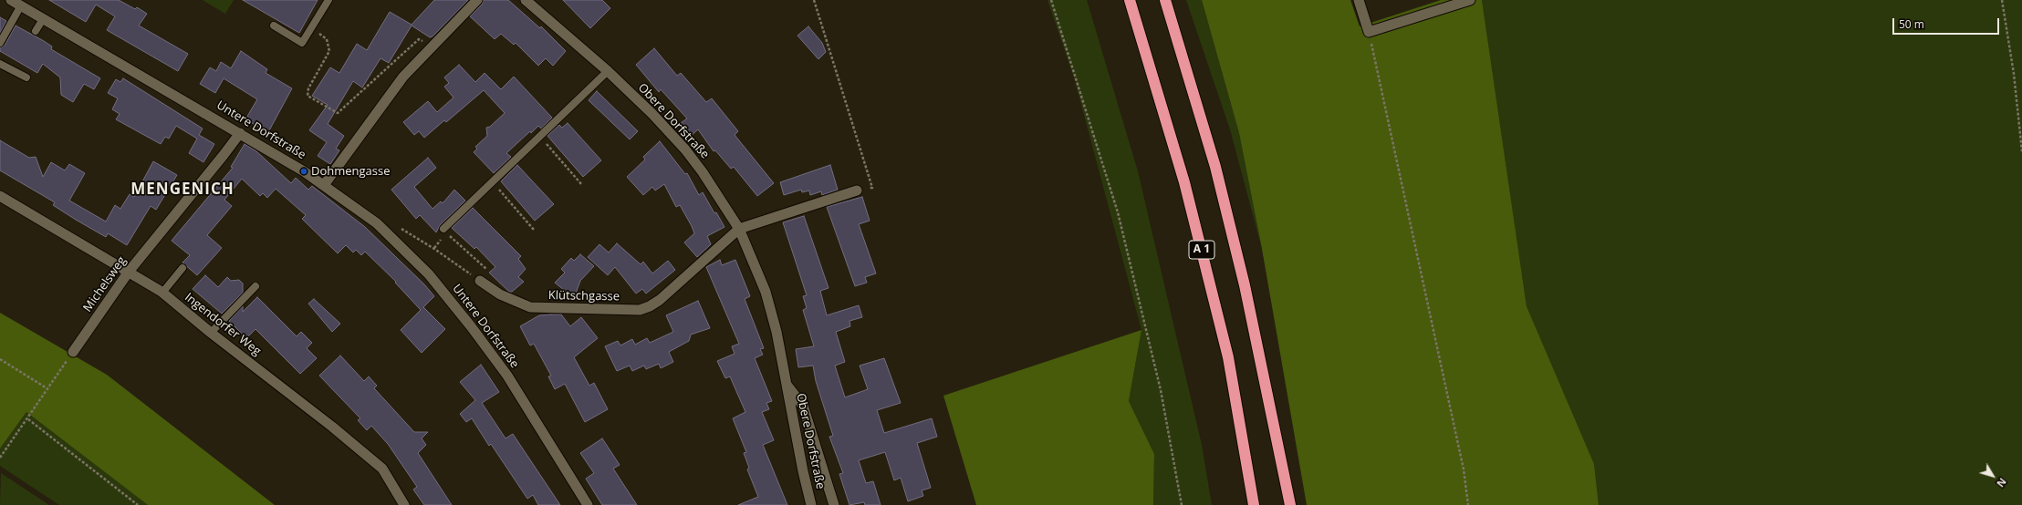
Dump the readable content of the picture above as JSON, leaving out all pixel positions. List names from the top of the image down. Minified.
{"streets":{"highway":["A 1"],"street":["Obere Dorfstraße","Untere Dorfstraße","Michelsweg","Klütschgasse","Ingendorfer Weg"]},"crossings":[["Obere Dorfstraße","Klütschgasse"],["Untere Dorfstraße","Michelsweg"],["Michelsweg","Ingendorfer Weg"]],"districts":["MENGENICH"],"places":["Dohmengasse"],"scale_bar":"50 m","north":"bottom right"}
